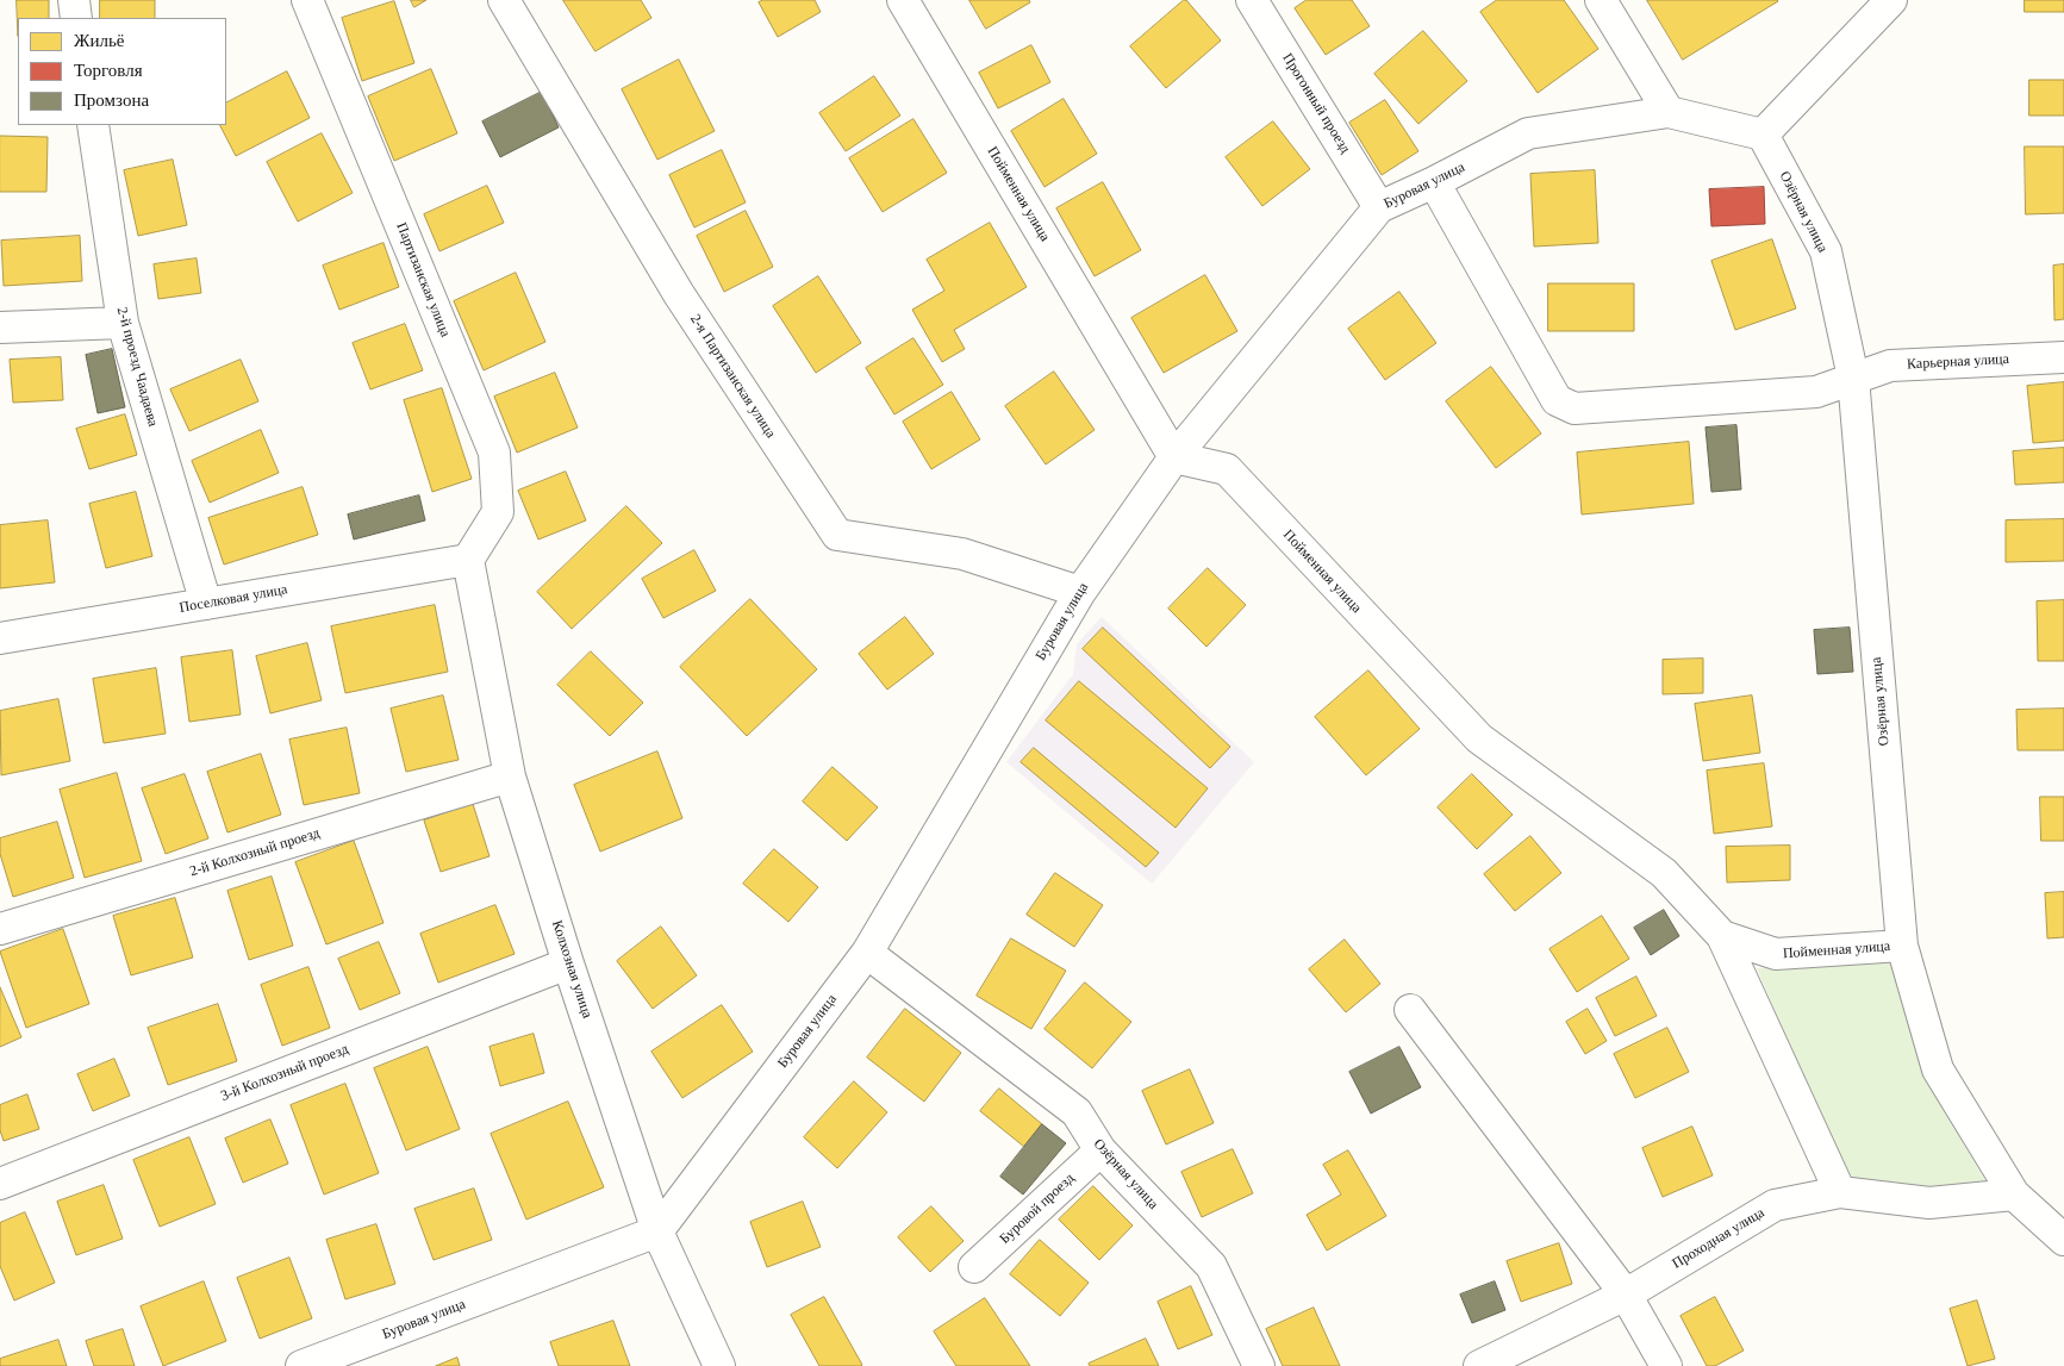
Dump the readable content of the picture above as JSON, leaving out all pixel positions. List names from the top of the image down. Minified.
{"streets":{"street":["Прогонный проезд","Буровая улица","Пойменная улица","Озёрная улица","Партизанская улица","Карьерная улица","2-й проезд Чаадаева","2-я Партизанская улица","Поселковая улица","2-й Колхозный проезд","Колхозная улица","3-й Колхозный проезд","Буровой проезд","Проходная улица"]},"crossings":[["Прогонный проезд","Буровая улица"],["Буровая улица","Пойменная улица"],["Буровая улица","Озёрная улица"],["Буровая улица","Карьерная улица"],["Буровая улица","2-я Партизанская улица"],["Буровая улица","Колхозная улица"],["Пойменная улица","Озёрная улица"],["Озёрная улица","Карьерная улица"],["Озёрная улица","Буровой проезд"],["Озёрная улица","Проходная улица"],["Партизанская улица","Поселковая улица"],["Партизанская улица","Колхозная улица"],["2-й проезд Чаадаева","Поселковая улица"],["Поселковая улица","Колхозная улица"],["2-й Колхозный проезд","Колхозная улица"],["Колхозная улица","3-й Колхозный проезд"]],"legend":["Жильё","Торговля","Промзона"]}
